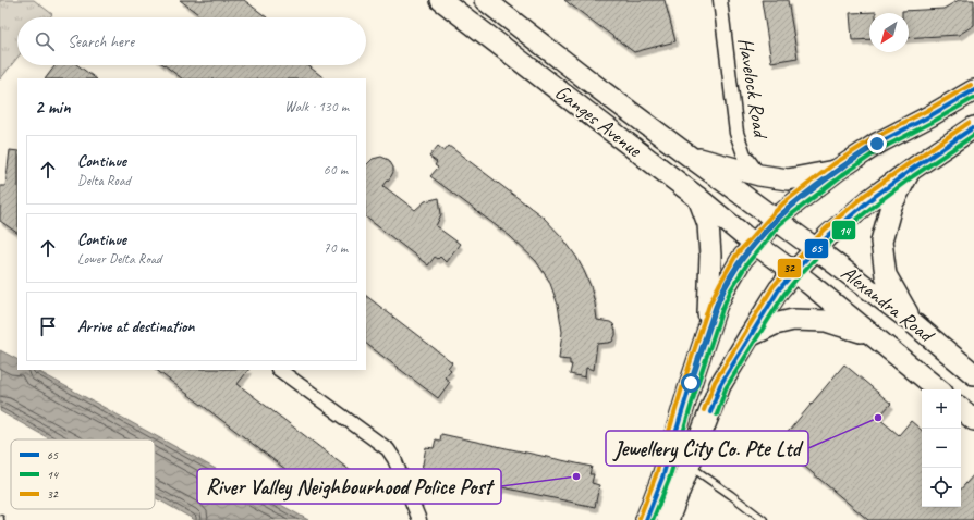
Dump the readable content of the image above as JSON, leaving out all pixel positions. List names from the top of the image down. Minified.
{"streets":{"main road":["Ganges Avenue","Alexandra Road"],"street":["Havelock Road"]},"crossings":[["Ganges Avenue","Alexandra Road"]],"places":["Jewellery City Co. Pte Ltd","River Valley Neighbourhood Police Post"],"lines":["transit line 32","transit line 65","transit line 14"],"legend":["65","14","32"],"north":"bottom left","page":{"search":"Search here","heading":["2 min","Walk · 130 m"],"list":[["Continue","Delta Road","60 m"],["Continue","Lower Delta Road","70 m"],"Arrive at destination"],"map_buttons":["+","−"]}}
